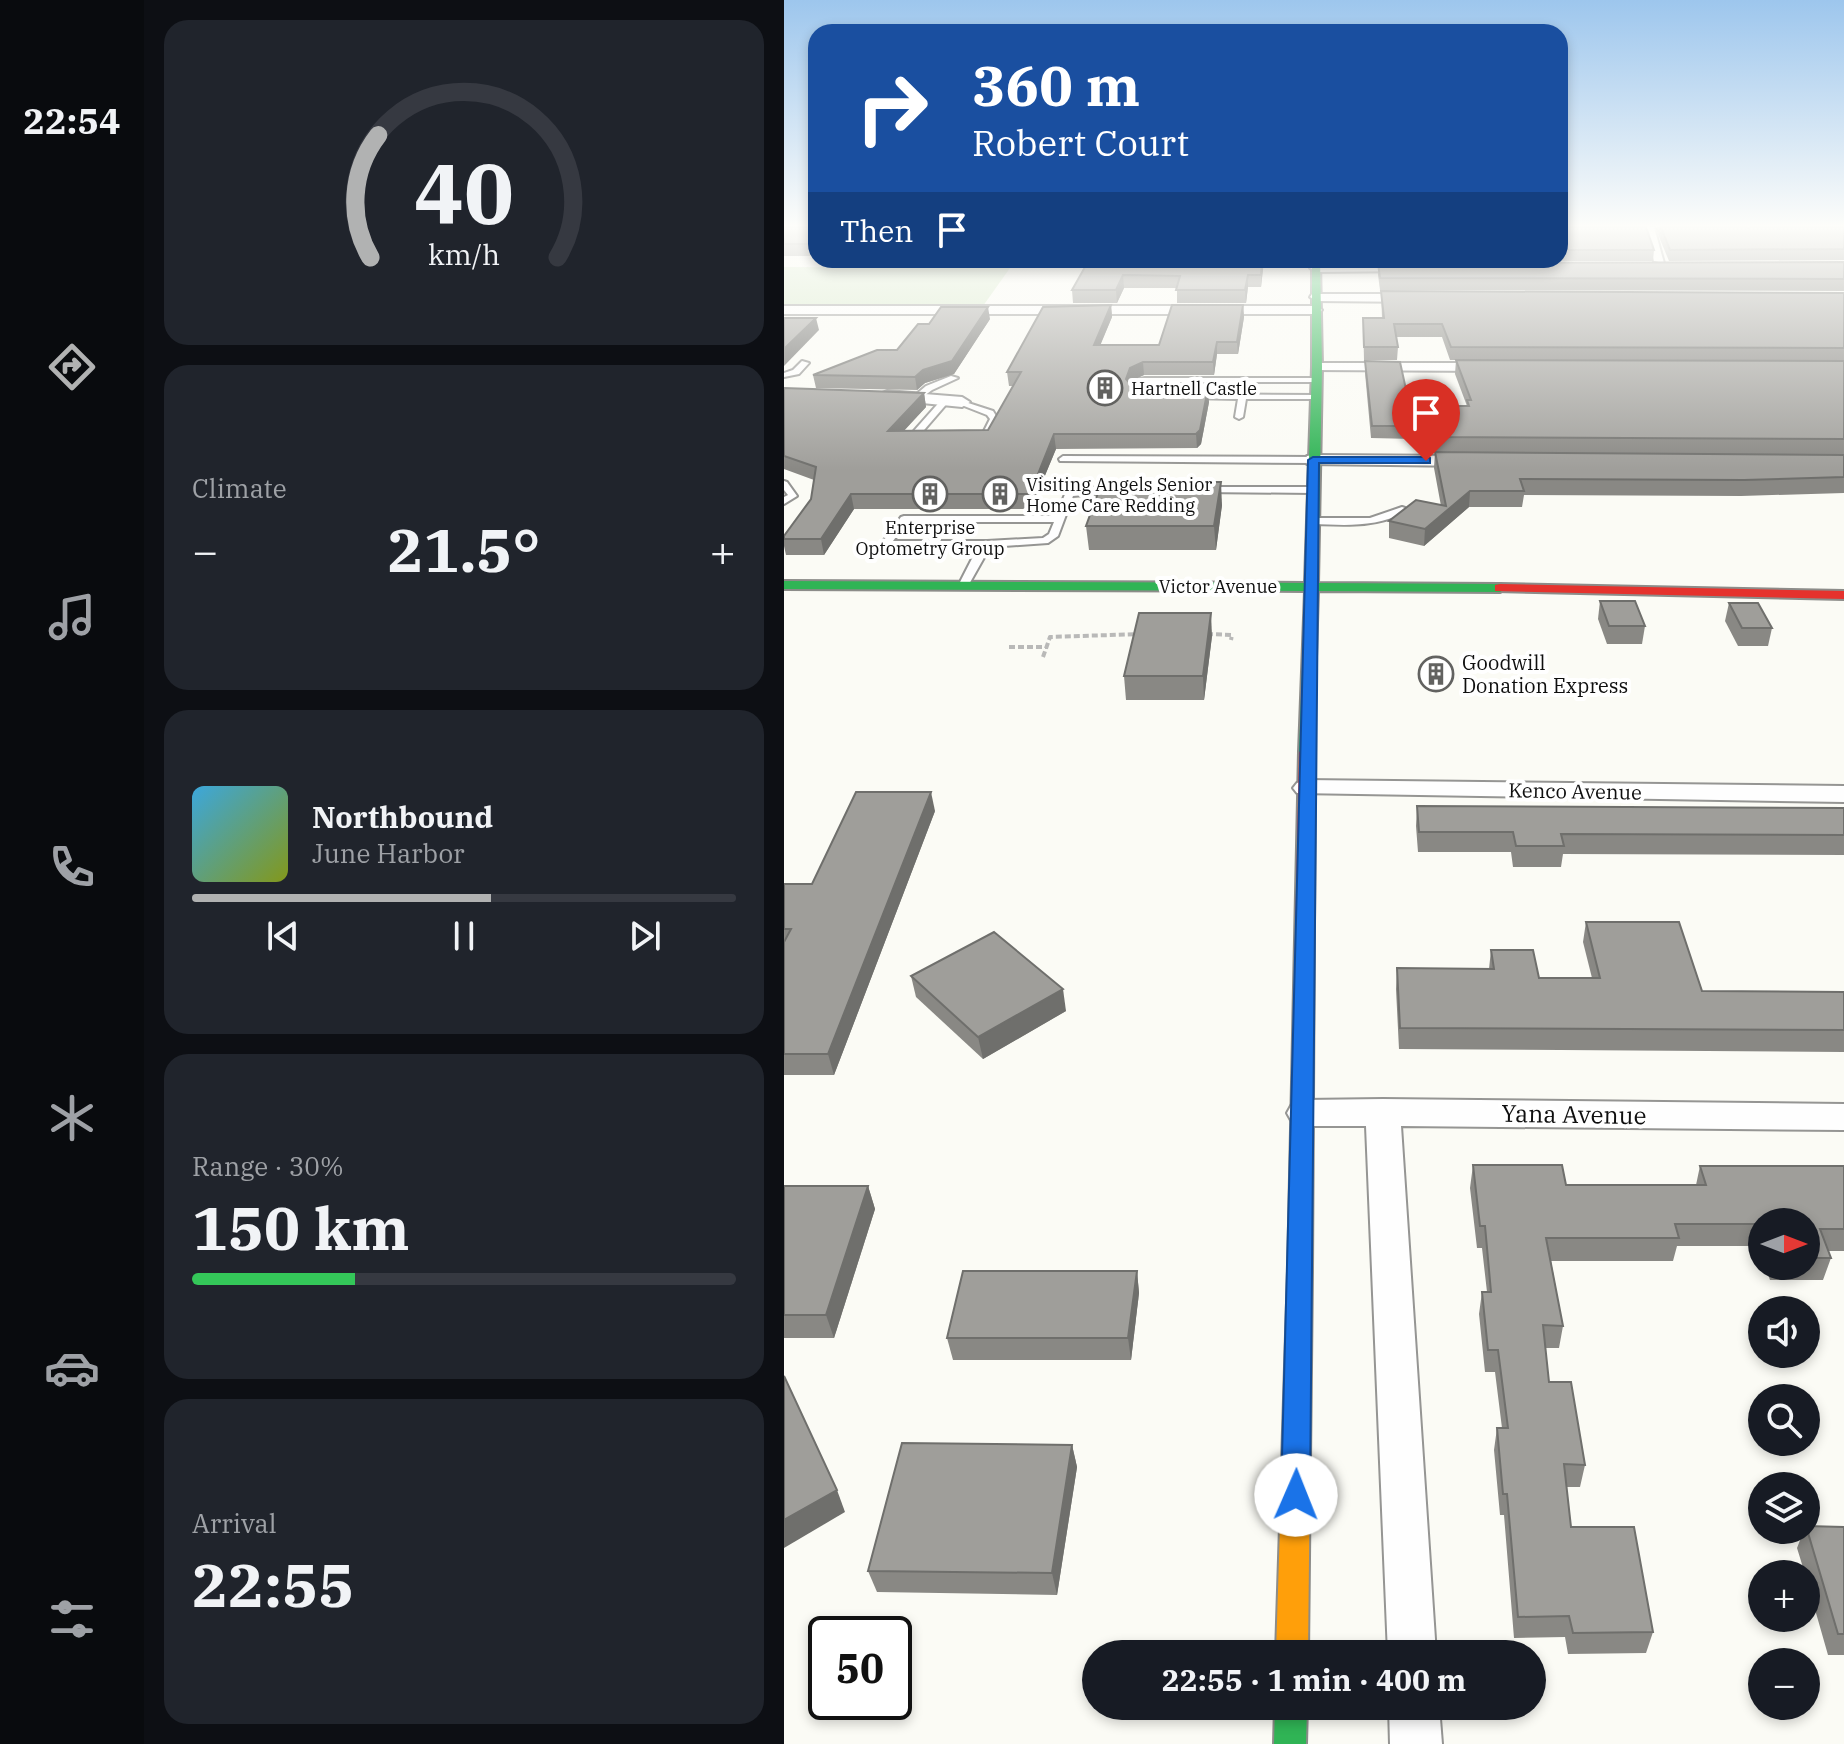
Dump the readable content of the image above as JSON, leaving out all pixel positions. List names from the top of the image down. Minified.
{"streets":{"main road":["Victor Avenue"],"street":["Kenco Avenue","Yana Avenue"]},"places":{"building":["Hartnell Castle","Enterprise Optometry Group","Visiting Angels Senior Home Care Redding","Goodwill Donation Express"]},"north":"right","page":{"tabs":"22:54","turn":["360 m","Robert Court"],"then":"Then","tile":["Climate",["Range · 30%","150 km"],["Arrival","22:55"]],"heat":["−","21.5°","+"],"song":["Northbound","June Harbor"],"map_buttons":["+","−"],"limit":"50","trip":"22:55 · 1 min · 400 m","gauge":["40","km/h"]}}
